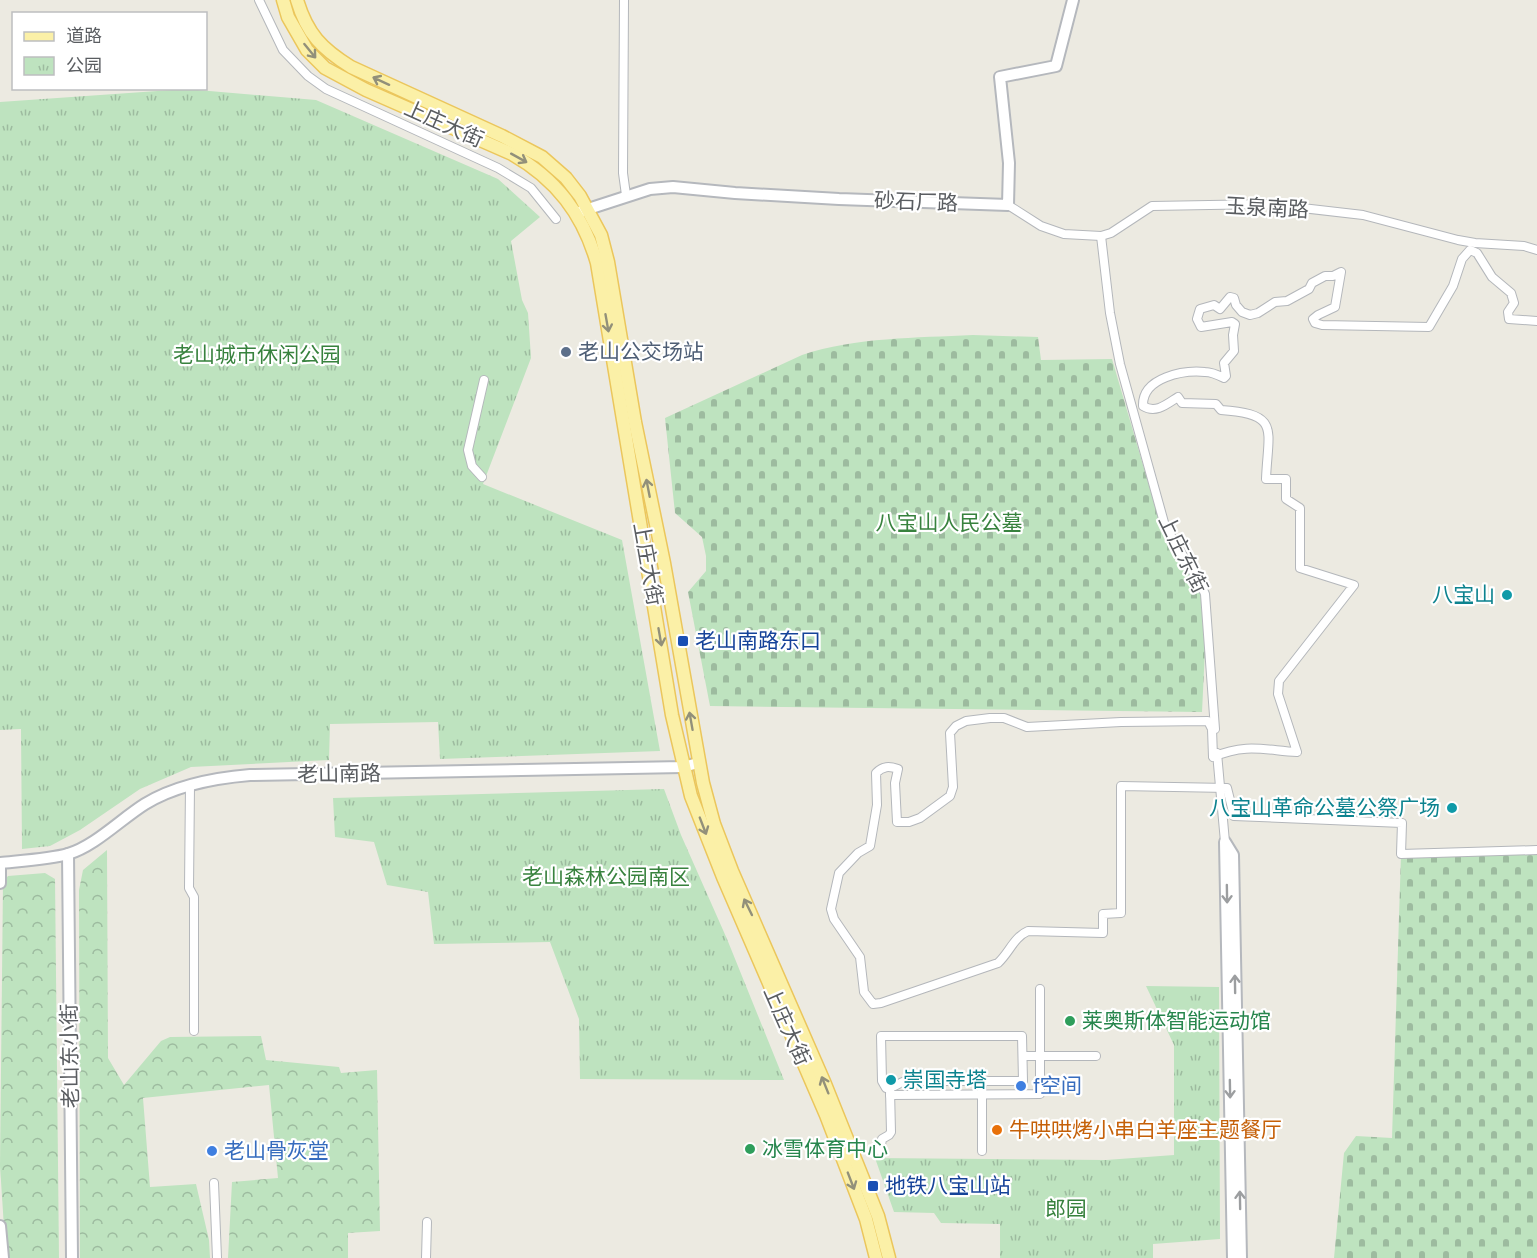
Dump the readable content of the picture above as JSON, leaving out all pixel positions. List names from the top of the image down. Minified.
{"streets":{"main road":["上庄大街","砂石厂路","上庄东街","老山南路","老山东小街"],"street":["玉泉南路"]},"crossings":[["上庄大街","砂石厂路"],["上庄大街","老山南路"],["玉泉南路","上庄东街"],["老山南路","老山东小街"]],"parks":["老山城市休闲公园","八宝山人民公墓","老山森林公园南区","郎园"],"places":{"other":["老山公交场站","八宝山","八宝山革命公墓公祭广场","莱奥斯体智能运动馆","崇国寺塔","f空间","牛哄哄烤小串白羊座主题餐厅","冰雪体育中心","老山骨灰堂"],"transit":["老山南路东口","地铁八宝山站"]},"legend":["道路","公园"]}
